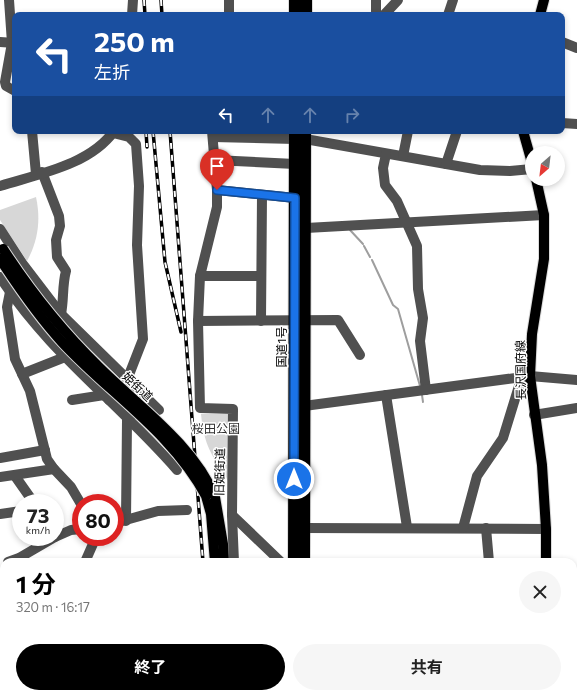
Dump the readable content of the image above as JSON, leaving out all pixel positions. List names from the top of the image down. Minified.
{"streets":{"highway":["国道1号"],"main road":["長沢国府線","姫街道"],"street":["旧姫街道"]},"parks":["桜田公園"],"north":"bottom left","page":{"turn":["250 m","左折"],"speed":"73 km/h","limit":"80","heading":["1 分","320 m · 16:17"],"buttons":["終了","共有"]}}
